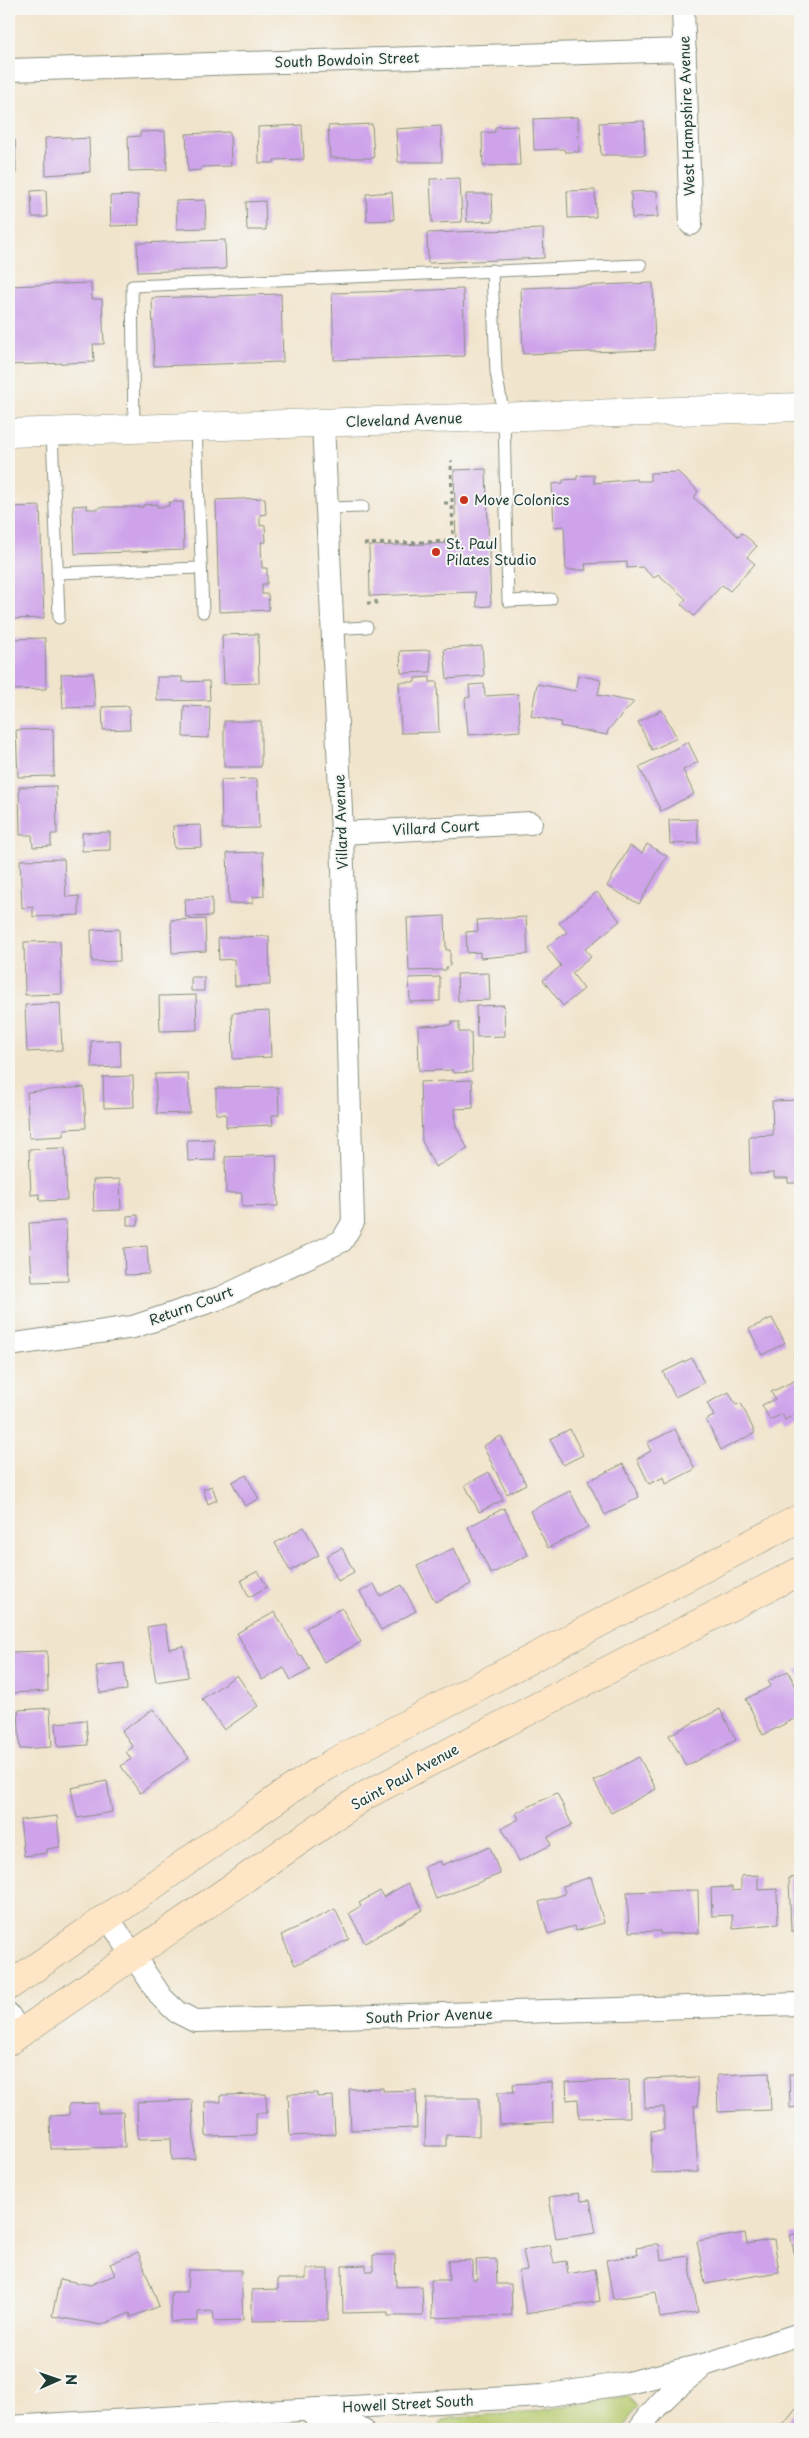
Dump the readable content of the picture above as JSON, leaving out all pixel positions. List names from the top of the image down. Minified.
{"streets":{"main road":["Saint Paul Avenue"],"street":["South Bowdoin Street","West Hampshire Avenue","Cleveland Avenue","Villard Avenue","Villard Court","Return Court","South Prior Avenue","Howell Street South"]},"crossings":[["South Bowdoin Street","West Hampshire Avenue"],["Cleveland Avenue","Villard Avenue"],["Villard Avenue","Villard Court"],["Villard Avenue","Return Court"],["Saint Paul Avenue","South Prior Avenue"]],"places":["Move Colonics","St. Paul Pilates Studio"],"north":"right"}
